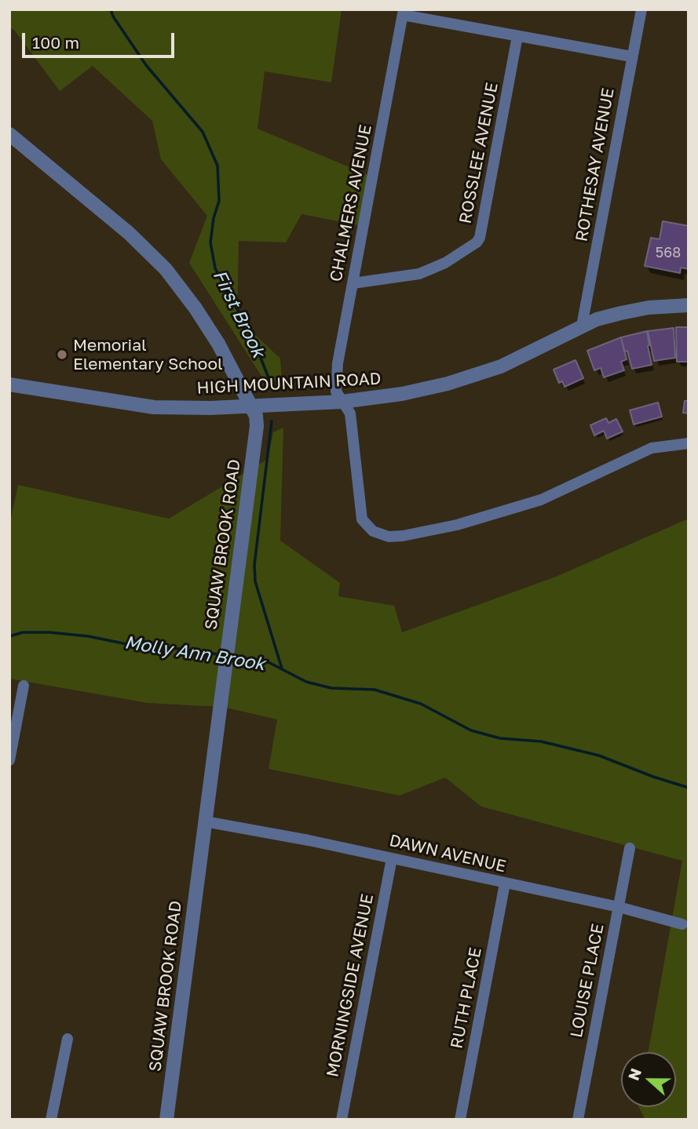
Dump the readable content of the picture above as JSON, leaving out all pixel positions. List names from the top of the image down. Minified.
{"streets":{"street":["ROSSLEE AVENUE","ROTHESAY AVENUE","CHALMERS AVENUE","HIGH MOUNTAIN ROAD","SQUAW BROOK ROAD","DAWN AVENUE","LOUISE PLACE","MORNINGSIDE AVENUE","RUTH PLACE"]},"crossings":[["ROSSLEE AVENUE","CHALMERS AVENUE"],["ROTHESAY AVENUE","HIGH MOUNTAIN ROAD"],["CHALMERS AVENUE","HIGH MOUNTAIN ROAD"],["HIGH MOUNTAIN ROAD","SQUAW BROOK ROAD"],["SQUAW BROOK ROAD","DAWN AVENUE"],["DAWN AVENUE","LOUISE PLACE"],["DAWN AVENUE","MORNINGSIDE AVENUE"],["DAWN AVENUE","RUTH PLACE"]],"water":["First Brook","Molly Ann Brook"],"places":["Memorial Elementary School"],"house_numbers":["568"],"scale_bar":"100 m","north":"left"}
